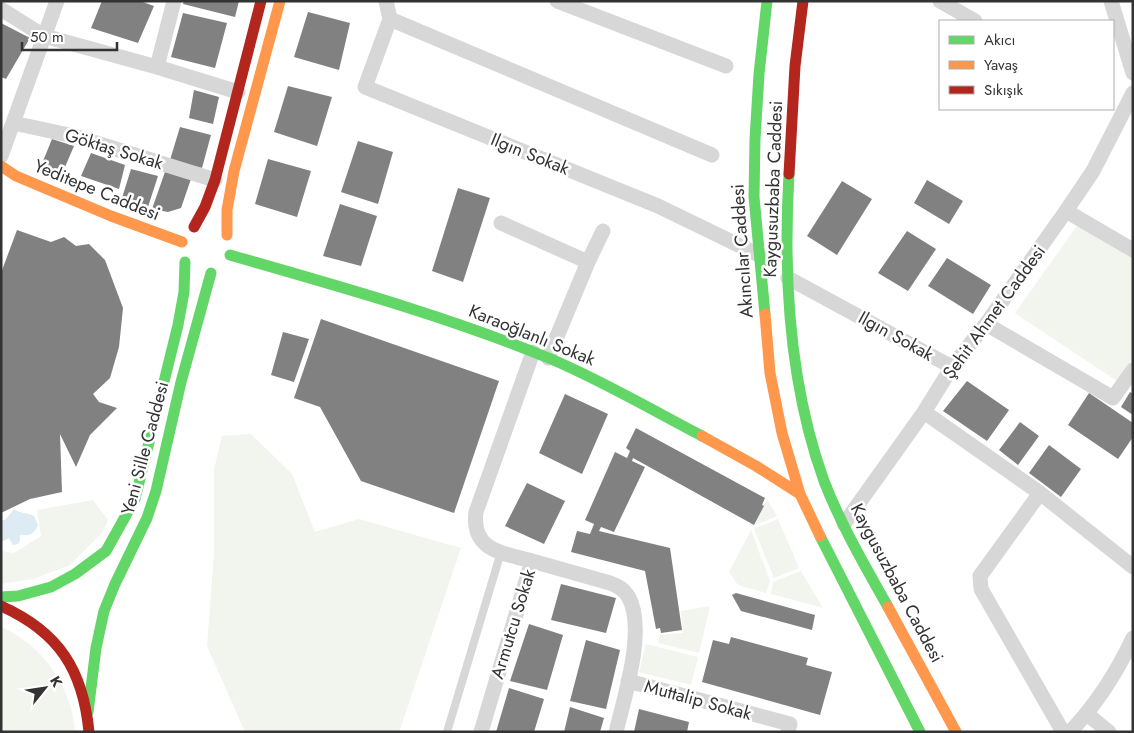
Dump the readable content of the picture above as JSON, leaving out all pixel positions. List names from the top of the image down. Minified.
{"streets":{"main road":["Kaygusuzbaba Caddesi","Yeditepe Caddesi","Akıncılar Caddesi","Karaoğlanlı Sokak","Yeni Sille Caddesi"],"street":["Göktaş Sokak","Ilgın Sokak","Şehit Ahmet Caddesi","Armutcu Sokak","Muttalip Sokak"]},"crossings":[["Ilgın Sokak","Kaygusuzbaba Caddesi"],["Ilgın Sokak","Akıncılar Caddesi"],["Ilgın Sokak","Şehit Ahmet Caddesi"],["Kaygusuzbaba Caddesi","Şehit Ahmet Caddesi"],["Yeditepe Caddesi","Karaoğlanlı Sokak"],["Yeditepe Caddesi","Yeni Sille Caddesi"],["Akıncılar Caddesi","Karaoğlanlı Sokak"],["Karaoğlanlı Sokak","Yeni Sille Caddesi"],["Karaoğlanlı Sokak","Armutcu Sokak"]],"legend":["Akıcı","Yavaş","Sıkışık"],"scale_bar":"50 m","north":"top right"}
